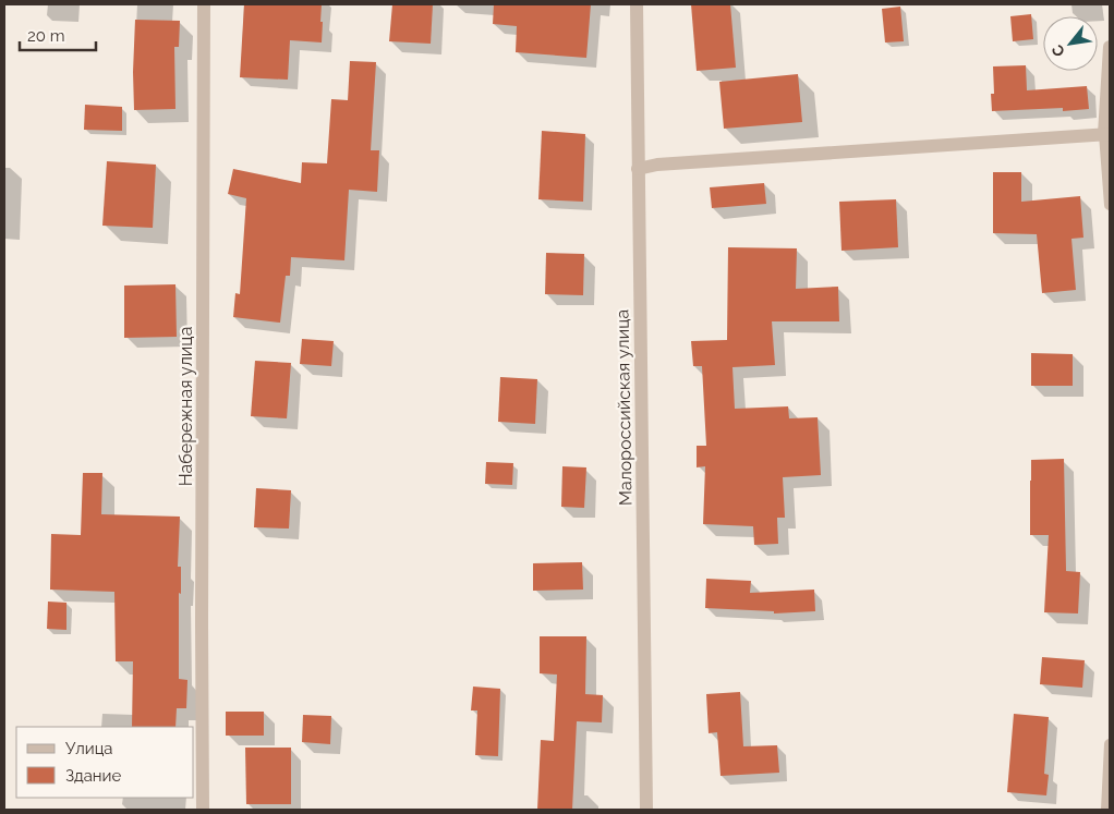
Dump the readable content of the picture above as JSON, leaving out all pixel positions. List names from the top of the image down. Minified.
{"streets":{"street":["Набережная улица","Малороссийская улица"]},"legend":["Улица","Здание"],"scale_bar":"20 m","north":"bottom left"}
